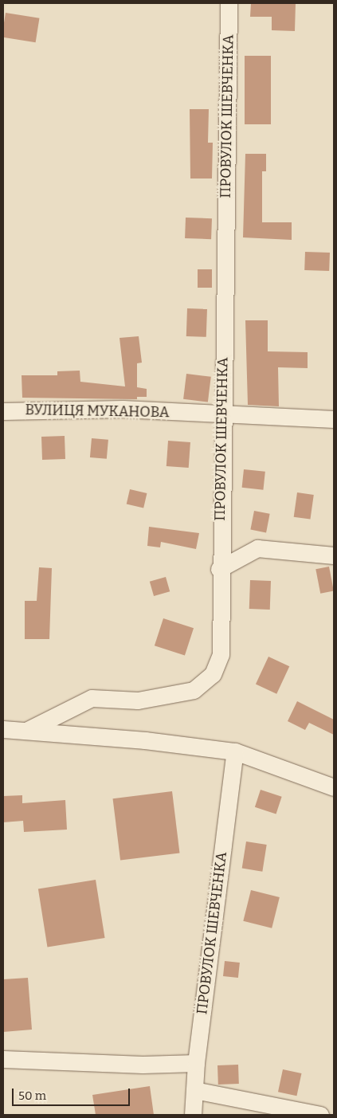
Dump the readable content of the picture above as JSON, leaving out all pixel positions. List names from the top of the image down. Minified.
{"streets":{"street":["ПРОВУЛОК ШЕВЧЕНКА","ВУЛИЦЯ МУКАНОВА"]},"crossings":[["ПРОВУЛОК ШЕВЧЕНКА","ВУЛИЦЯ МУКАНОВА"]],"scale_bar":"50 m"}
